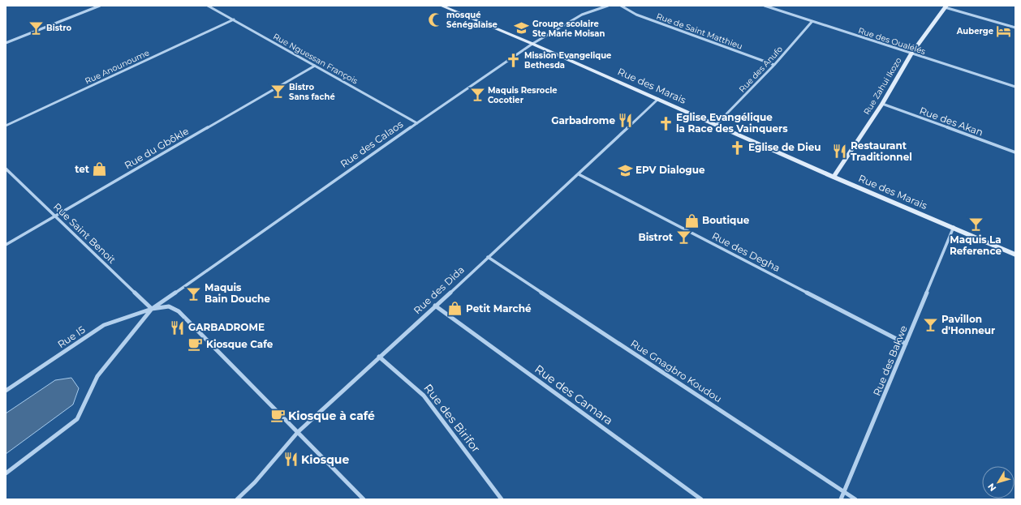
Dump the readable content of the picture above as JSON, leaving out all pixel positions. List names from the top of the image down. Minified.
{"streets":{"street":["Rue de Saint Matthieu","Rue des Oualélés","Rue Nguessan François","Rue Anounoume","Rue des Anufo","Rue des Marais","Rue Zahui Ikozo","Rue des Akan","Rue des Calaos","Rue du Gbôkle","Rue Saint Benoit","Rue des Degha","Rue des Dida","Rue I5","Rue des Bakwe","Rue Gnagbro Koudou","Rue des Camara","Rue des Birifor"]},"crossings":[["Rue de Saint Matthieu","Rue des Anufo"],["Rue des Oualélés","Rue des Anufo"],["Rue des Oualélés","Rue Zahui Ikozo"],["Rue Nguessan François","Rue Anounoume"],["Rue Nguessan François","Rue des Calaos"],["Rue Nguessan François","Rue du Gbôkle"],["Rue des Anufo","Rue des Marais"],["Rue des Marais","Rue Zahui Ikozo"],["Rue des Marais","Rue des Calaos"],["Rue des Marais","Rue des Dida"],["Rue des Marais","Rue des Bakwe"],["Rue Zahui Ikozo","Rue des Akan"],["Rue des Calaos","Rue Saint Benoit"],["Rue des Calaos","Rue I5"],["Rue du Gbôkle","Rue Saint Benoit"],["Rue Saint Benoit","Rue I5"],["Rue des Degha","Rue des Dida"],["Rue des Degha","Rue des Bakwe"],["Rue des Dida","Rue Gnagbro Koudou"],["Rue des Dida","Rue des Camara"],["Rue des Dida","Rue des Birifor"],["Rue des Bakwe","Rue Gnagbro Koudou"]],"places":{"mosque":["mosqué Sénégalaise"],"bar":["Bistro","Bistro Sans faché","Maquis Resrocle Cocotier","Maquis La Reference","Bistrot","Maquis Bain Douche","Pavillon d'Honneur"],"school or university":["Groupe scolaire Ste Marie Moisan","EPV Dialogue"],"hotel":["Auberge"],"church":["Mission Evangelique Bethesda","Eglise Evangélique la Race des Vainquers","Eglise de Dieu"],"restaurant":["Garbadrome","Restaurant Traditionnel","GARBADROME","Kiosque"],"shop":["tet","Boutique","Petit Marché"],"cafe":["Kiosque Cafe","Kiosque à café"]},"north":"bottom left"}
